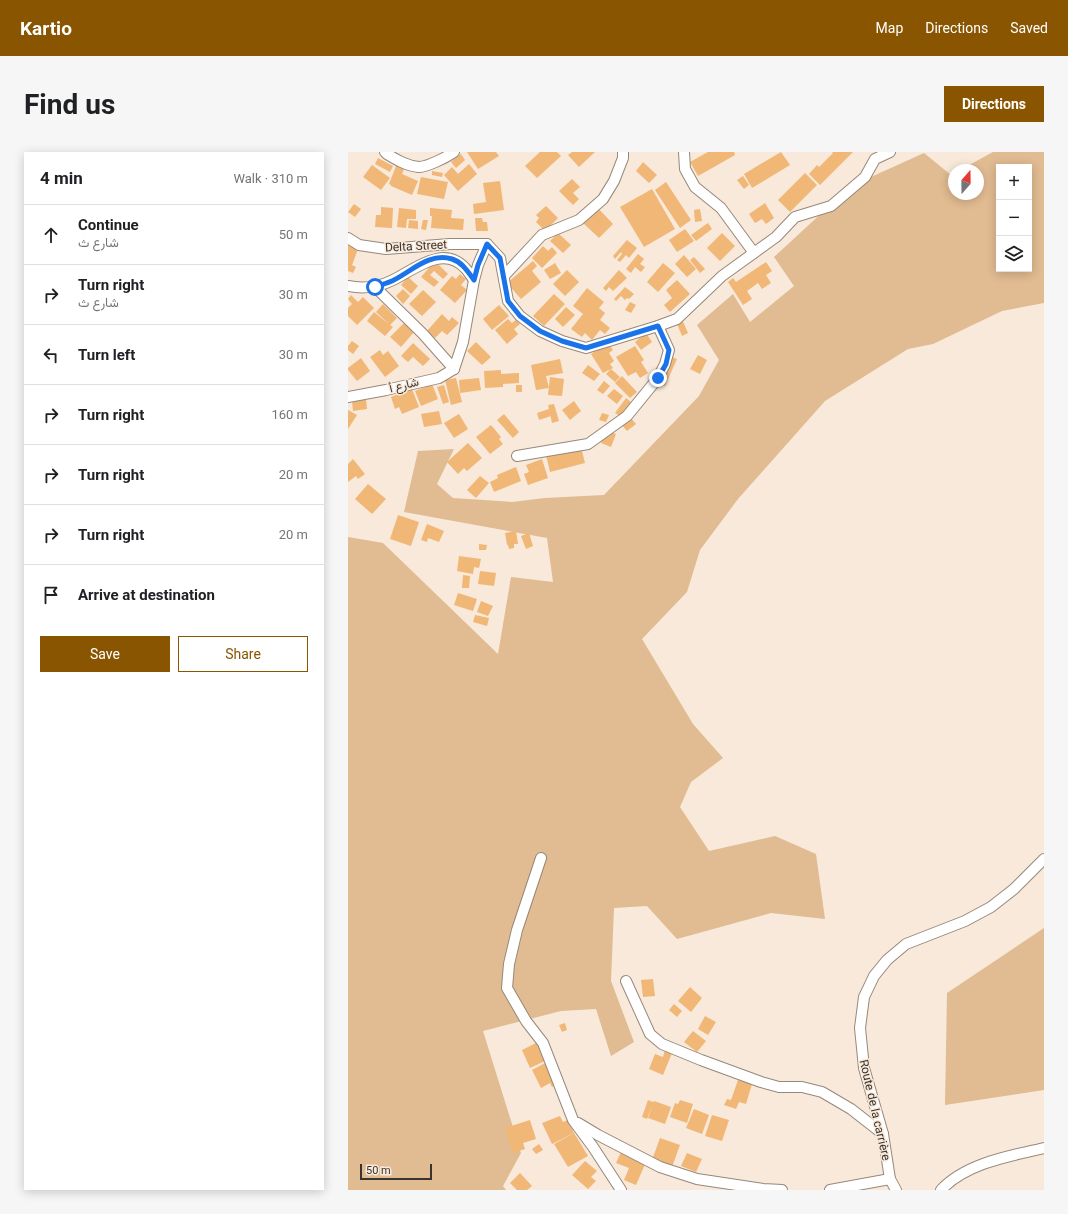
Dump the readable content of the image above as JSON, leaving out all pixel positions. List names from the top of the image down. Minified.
{"streets":{"street":["Delta Street","شارع أ","Route de la carrière"]},"scale_bar":"50 m","north":"top","page":{"header":"Kartio","nav":["Map","Directions","Saved"],"buttons":["Directions",["Save","Share"]],"title":"Find us","heading":["4 min","Walk · 310 m"],"map_buttons":["+","−"],"list":[["Continue","شارع ث","50 m"],["Turn right","شارع ث","30 m"],["Turn left","30 m"],["Turn right","160 m"],["Turn right","20 m"],["Turn right","20 m"],"Arrive at destination"],"scale":"50 m"}}
